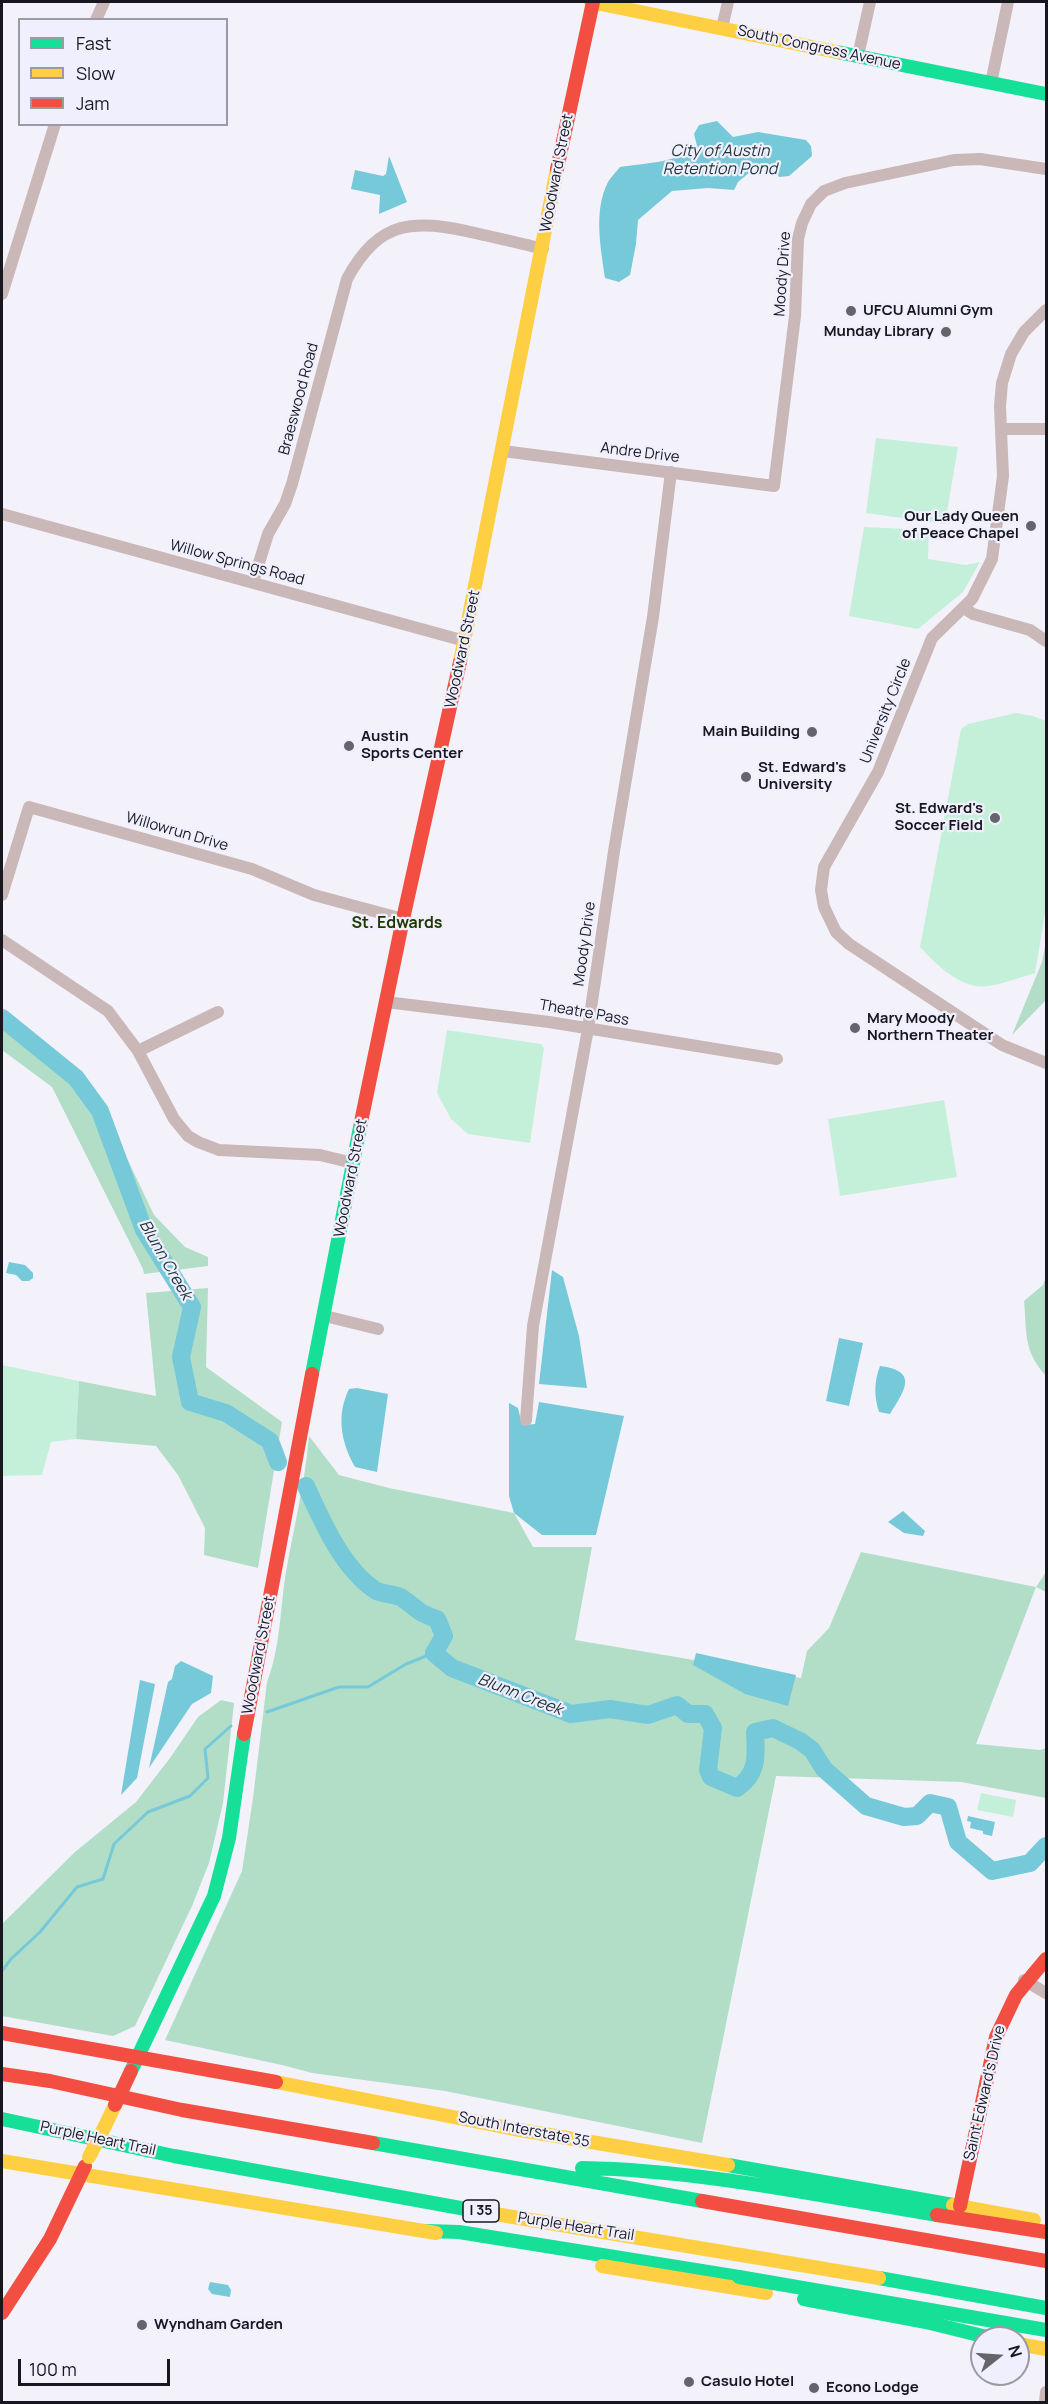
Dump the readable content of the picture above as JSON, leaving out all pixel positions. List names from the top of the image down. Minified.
{"streets":{"main road":["South Congress Avenue","Woodward Street","Saint Edward's Drive","South Interstate 35","Purple Heart Trail","I 35"],"street":["Moody Drive","Braeswood Road","Andre Drive","Willow Springs Road","University Circle","Willowrun Drive","Theatre Pass"]},"crossings":[["South Congress Avenue","Woodward Street"],["Woodward Street","Braeswood Road"],["Woodward Street","Andre Drive"],["Woodward Street","Willow Springs Road"],["Woodward Street","Willowrun Drive"],["Woodward Street","Theatre Pass"],["Woodward Street","South Interstate 35"],["Moody Drive","Andre Drive"],["Moody Drive","Theatre Pass"],["Braeswood Road","Willow Springs Road"],["Saint Edward's Drive","South Interstate 35"]],"districts":["St. Edwards"],"water":["City of Austin Retention Pond","Blunn Creek"],"places":["UFCU Alumni Gym","Munday Library","Our Lady Queen of Peace Chapel","Main Building","Austin Sports Center","St. Edward's University","St. Edward's Soccer Field","Mary Moody Northern Theater","Wyndham Garden","Casulo Hotel","Econo Lodge"],"legend":["Fast","Slow","Jam"],"scale_bar":"100 m","north":"right"}
